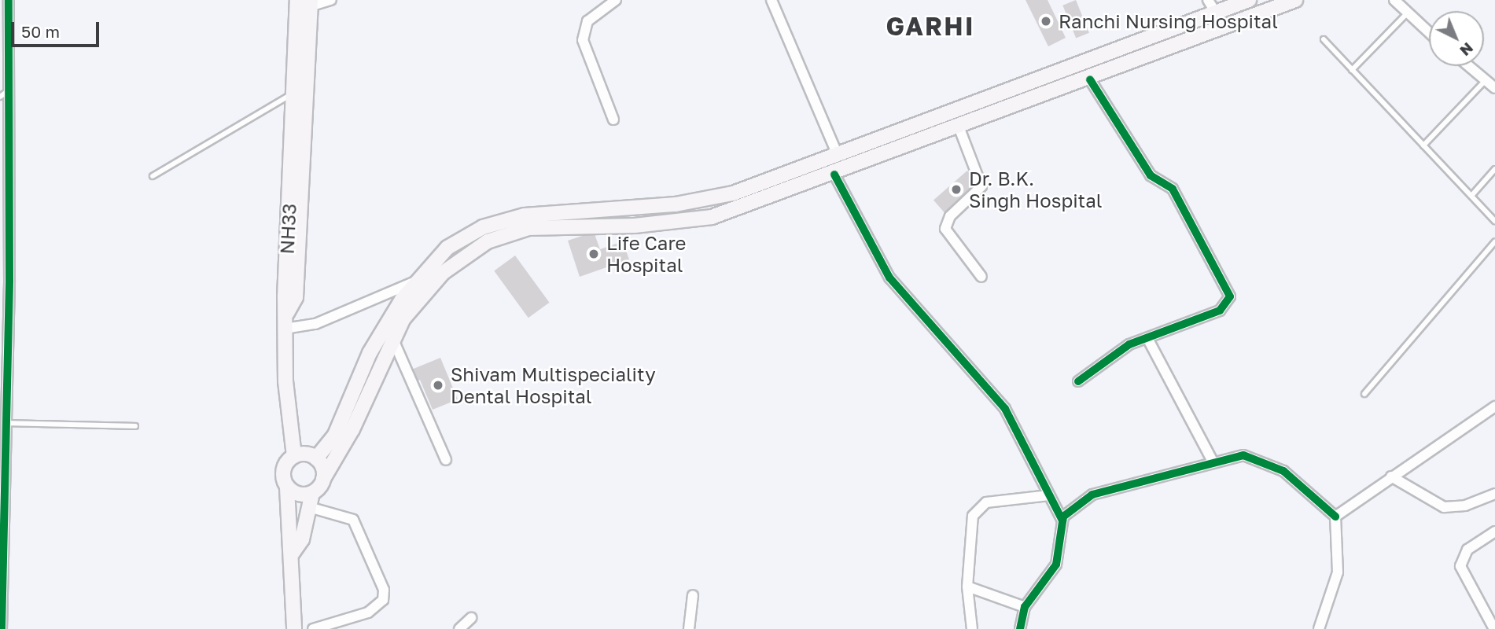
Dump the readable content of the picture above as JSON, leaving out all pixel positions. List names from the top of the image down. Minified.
{"streets":{"main road":["NH33"]},"districts":["GARHI"],"places":["Ranchi Nursing Hospital","Dr. B.K. Singh Hospital","Life Care Hospital","Shivam Multispeciality Dental Hospital"],"scale_bar":"50 m","north":"bottom right"}
